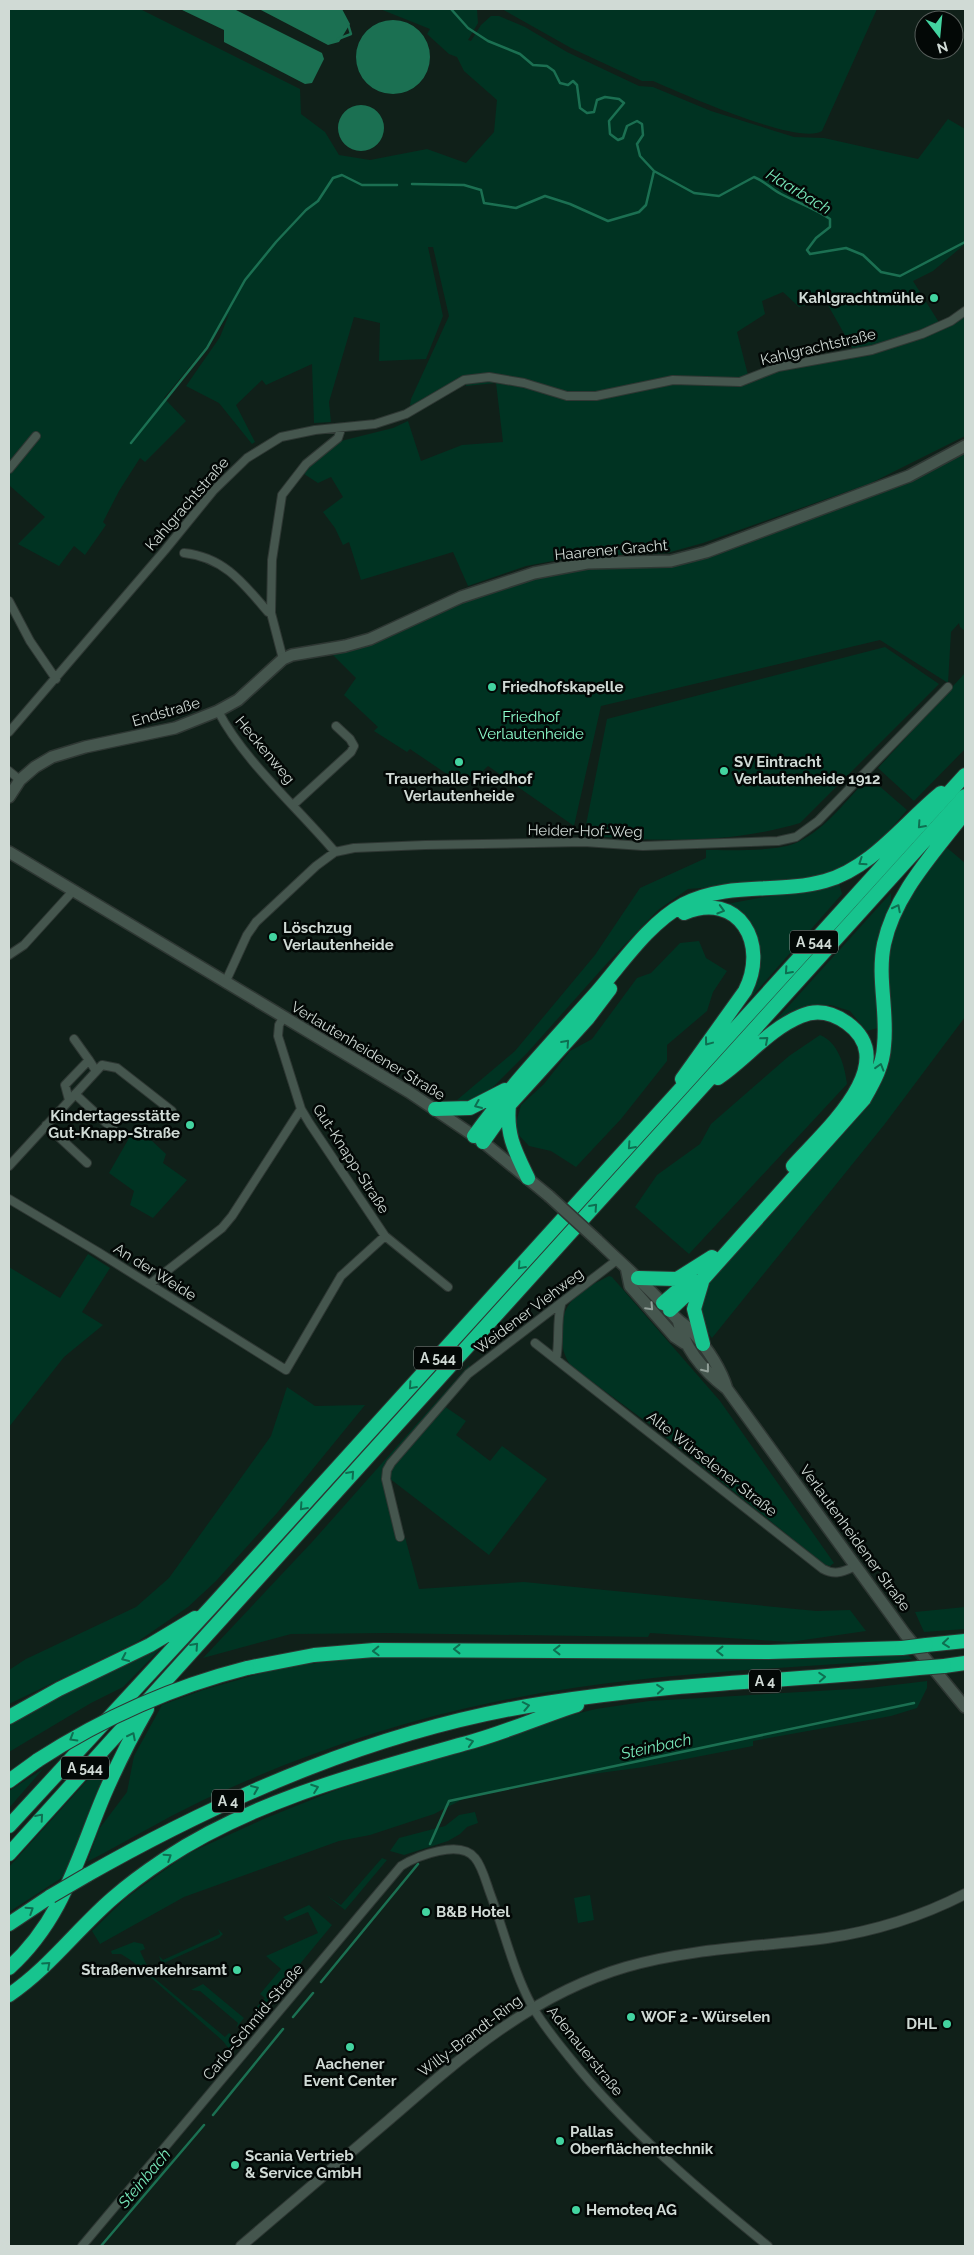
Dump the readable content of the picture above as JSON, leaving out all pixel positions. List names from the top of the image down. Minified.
{"streets":{"highway":["A 544","A 4"],"main road":["Haarener Gracht","Endstraße","Verlautenheidener Straße"],"street":["Kahlgrachtstraße","Heckenweg","Heider-Hof-Weg","Gut-Knapp-Straße","An der Weide","Weidener Viehweg","Alte Würselener Straße","Carlo-Schmid-Straße","Willy-Brandt-Ring","Adenauerstraße"]},"crossings":[["Haarener Gracht","Endstraße"],["Endstraße","Heckenweg"],["Heckenweg","Heider-Hof-Weg"],["Heider-Hof-Weg","Verlautenheidener Straße"],["Verlautenheidener Straße","Gut-Knapp-Straße"],["Verlautenheidener Straße","Weidener Viehweg"],["Verlautenheidener Straße","Alte Würselener Straße"],["Gut-Knapp-Straße","An der Weide"],["Carlo-Schmid-Straße","Adenauerstraße"],["Willy-Brandt-Ring","Adenauerstraße"]],"water":["Haarbach","Steinbach"],"parks":["Friedhof Verlautenheide"],"places":["Kahlgrachtmühle","Friedhofskapelle","Trauerhalle Friedhof Verlautenheide","SV Eintracht Verlautenheide 1912","Löschzug Verlautenheide","Kindertagesstätte Gut-Knapp-Straße","B&B Hotel","Straßenverkehrsamt","WOF 2 - Würselen","DHL","Aachener Event Center","Pallas Oberflächentechnik","Scania Vertrieb & Service GmbH","Hemoteq AG"],"north":"bottom"}
